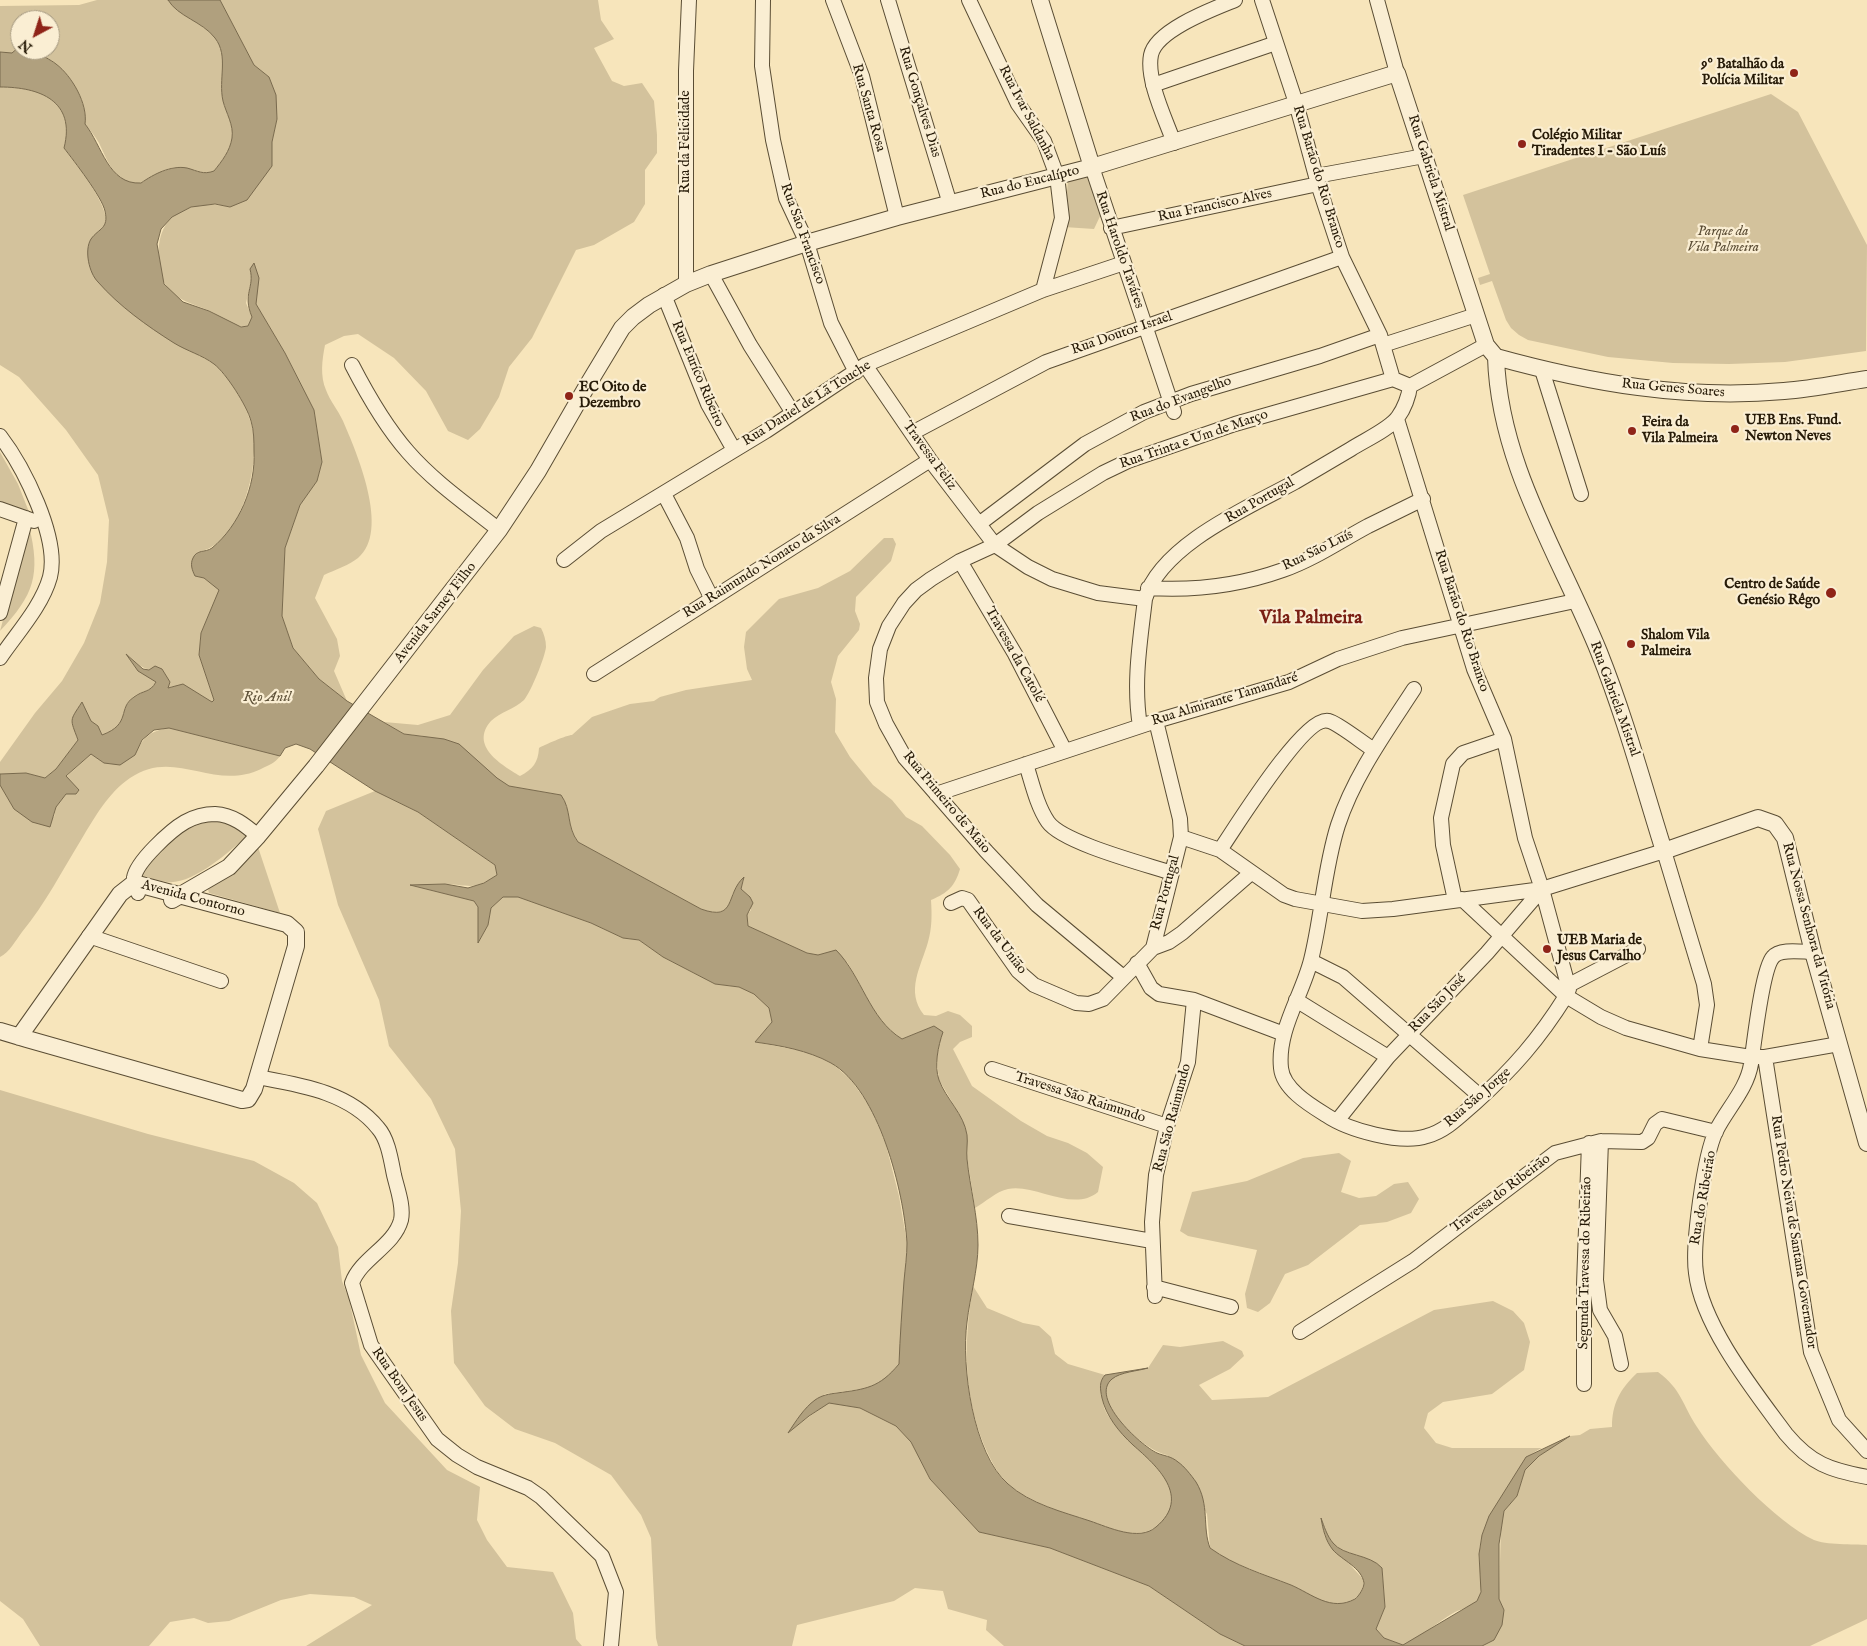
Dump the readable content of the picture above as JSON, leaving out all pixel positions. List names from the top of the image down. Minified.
{"streets":{"street":["Rua Gonçalves Dias","Rua Santa Rosa","Rua Ivar Saldanha","Rua da Felicidade","Rua Gabriela Mistral","Rua Barão do Rio Branco","Rua do Eucalípto","Rua Francisco Alves","Rua São Francisco","Rua Haroldo Taváres","Rua Doutor Israel","Rua Euríco Ribeiro","Rua Genes Soares","Rua do Evangelho","Rua Daniel de Lã Touche","Rua Trinta e Um de Março","Travessa Feliz","Rua Portugal","Rua São Luís","Rua Raimundo Nonato da Silva","Avenida Sarney Filho","Travessa da Catolé","Rua Almirante Tamandaré","Rua Primeiro de Maio","Avenida Contorno","Rua Nossa Senhora da Vitória","Rua da União","Rua São José","Travessa São Raimundo","Rua São Jorge","Rua São Raimundo","Travessa do Ribeirão","Rua do Ribeirão","Rua Pedro Neiva de Santana Governador","Segunda Travessa do Ribeirão","Rua Bom Jesus"]},"crossings":[["Rua Gonçalves Dias","Rua do Eucalípto"],["Rua Santa Rosa","Rua do Eucalípto"],["Rua Ivar Saldanha","Rua do Eucalípto"],["Rua Ivar Saldanha","Rua Daniel de Lã Touche"],["Rua da Felicidade","Rua do Eucalípto"],["Rua Gabriela Mistral","Rua do Eucalípto"],["Rua Gabriela Mistral","Rua Francisco Alves"],["Rua Gabriela Mistral","Rua Genes Soares"],["Rua Gabriela Mistral","Rua do Evangelho"],["Rua Gabriela Mistral","Rua Almirante Tamandaré"],["Rua Gabriela Mistral","Rua Nossa Senhora da Vitória"],["Rua Barão do Rio Branco","Rua do Eucalípto"],["Rua Barão do Rio Branco","Rua Francisco Alves"],["Rua Barão do Rio Branco","Rua Doutor Israel"],["Rua Barão do Rio Branco","Rua do Evangelho"],["Rua Barão do Rio Branco","Rua Trinta e Um de Março"],["Rua Barão do Rio Branco","Rua Portugal"],["Rua Barão do Rio Branco","Rua São Luís"],["Rua Barão do Rio Branco","Rua Almirante Tamandaré"],["Rua Barão do Rio Branco","Rua Nossa Senhora da Vitória"],["Rua Barão do Rio Branco","Rua São José"],["Rua Barão do Rio Branco","Rua São Jorge"],["Rua do Eucalípto","Rua São Francisco"],["Rua do Eucalípto","Rua Haroldo Taváres"],["Rua do Eucalípto","Rua Euríco Ribeiro"],["Rua do Eucalípto","Avenida Sarney Filho"],["Rua Francisco Alves","Rua Haroldo Taváres"],["Rua São Francisco","Rua Daniel de Lã Touche"],["Rua São Francisco","Travessa Feliz"],["Rua Haroldo Taváres","Rua Doutor Israel"],["Rua Haroldo Taváres","Rua do Evangelho"],["Rua Haroldo Taváres","Rua Daniel de Lã Touche"],["Rua Doutor Israel","Travessa Feliz"],["Rua Euríco Ribeiro","Rua Daniel de Lã Touche"],["Rua Euríco Ribeiro","Avenida Sarney Filho"],["Rua do Evangelho","Travessa Feliz"],["Rua Daniel de Lã Touche","Travessa Feliz"],["Rua Trinta e Um de Março","Travessa Feliz"],["Rua Trinta e Um de Março","Rua São Luís"],["Rua Trinta e Um de Março","Rua Primeiro de Maio"],["Travessa Feliz","Rua São Luís"],["Travessa Feliz","Rua Raimundo Nonato da Silva"],["Travessa Feliz","Rua Primeiro de Maio"],["Rua Portugal","Rua São Luís"],["Rua Portugal","Rua Almirante Tamandaré"],["Rua Portugal","Rua Nossa Senhora da Vitória"],["Rua São Luís","Rua Primeiro de Maio"],["Avenida Sarney Filho","Avenida Contorno"],["Travessa da Catolé","Rua Almirante Tamandaré"],["Travessa da Catolé","Rua Primeiro de Maio"],["Rua Almirante Tamandaré","Rua Primeiro de Maio"],["Rua Primeiro de Maio","Rua da União"],["Avenida Contorno","Rua Bom Jesus"],["Rua Nossa Senhora da Vitória","Rua São José"],["Rua Nossa Senhora da Vitória","Rua São Jorge"],["Rua Nossa Senhora da Vitória","Rua do Ribeirão"],["Rua São José","Rua São Jorge"],["Travessa São Raimundo","Rua São Raimundo"],["Travessa do Ribeirão","Rua do Ribeirão"],["Travessa do Ribeirão","Segunda Travessa do Ribeirão"],["Rua do Ribeirão","Rua Pedro Neiva de Santana Governador"]],"districts":["Vila Palmeira"],"water":["Rio Anil"],"parks":["Parque da Vila Palmeira"],"places":["9º Batalhão da Polícia Militar","Colégio Militar Tiradentes I - São Luís","EC Oito de Dezembro","UEB Ens. Fund. Newton Neves","Feira da Vila Palmeira","Centro de Saúde Genésio Rêgo","Shalom Vila Palmeira","UEB Maria de Jesus Carvalho"],"north":"bottom left"}
